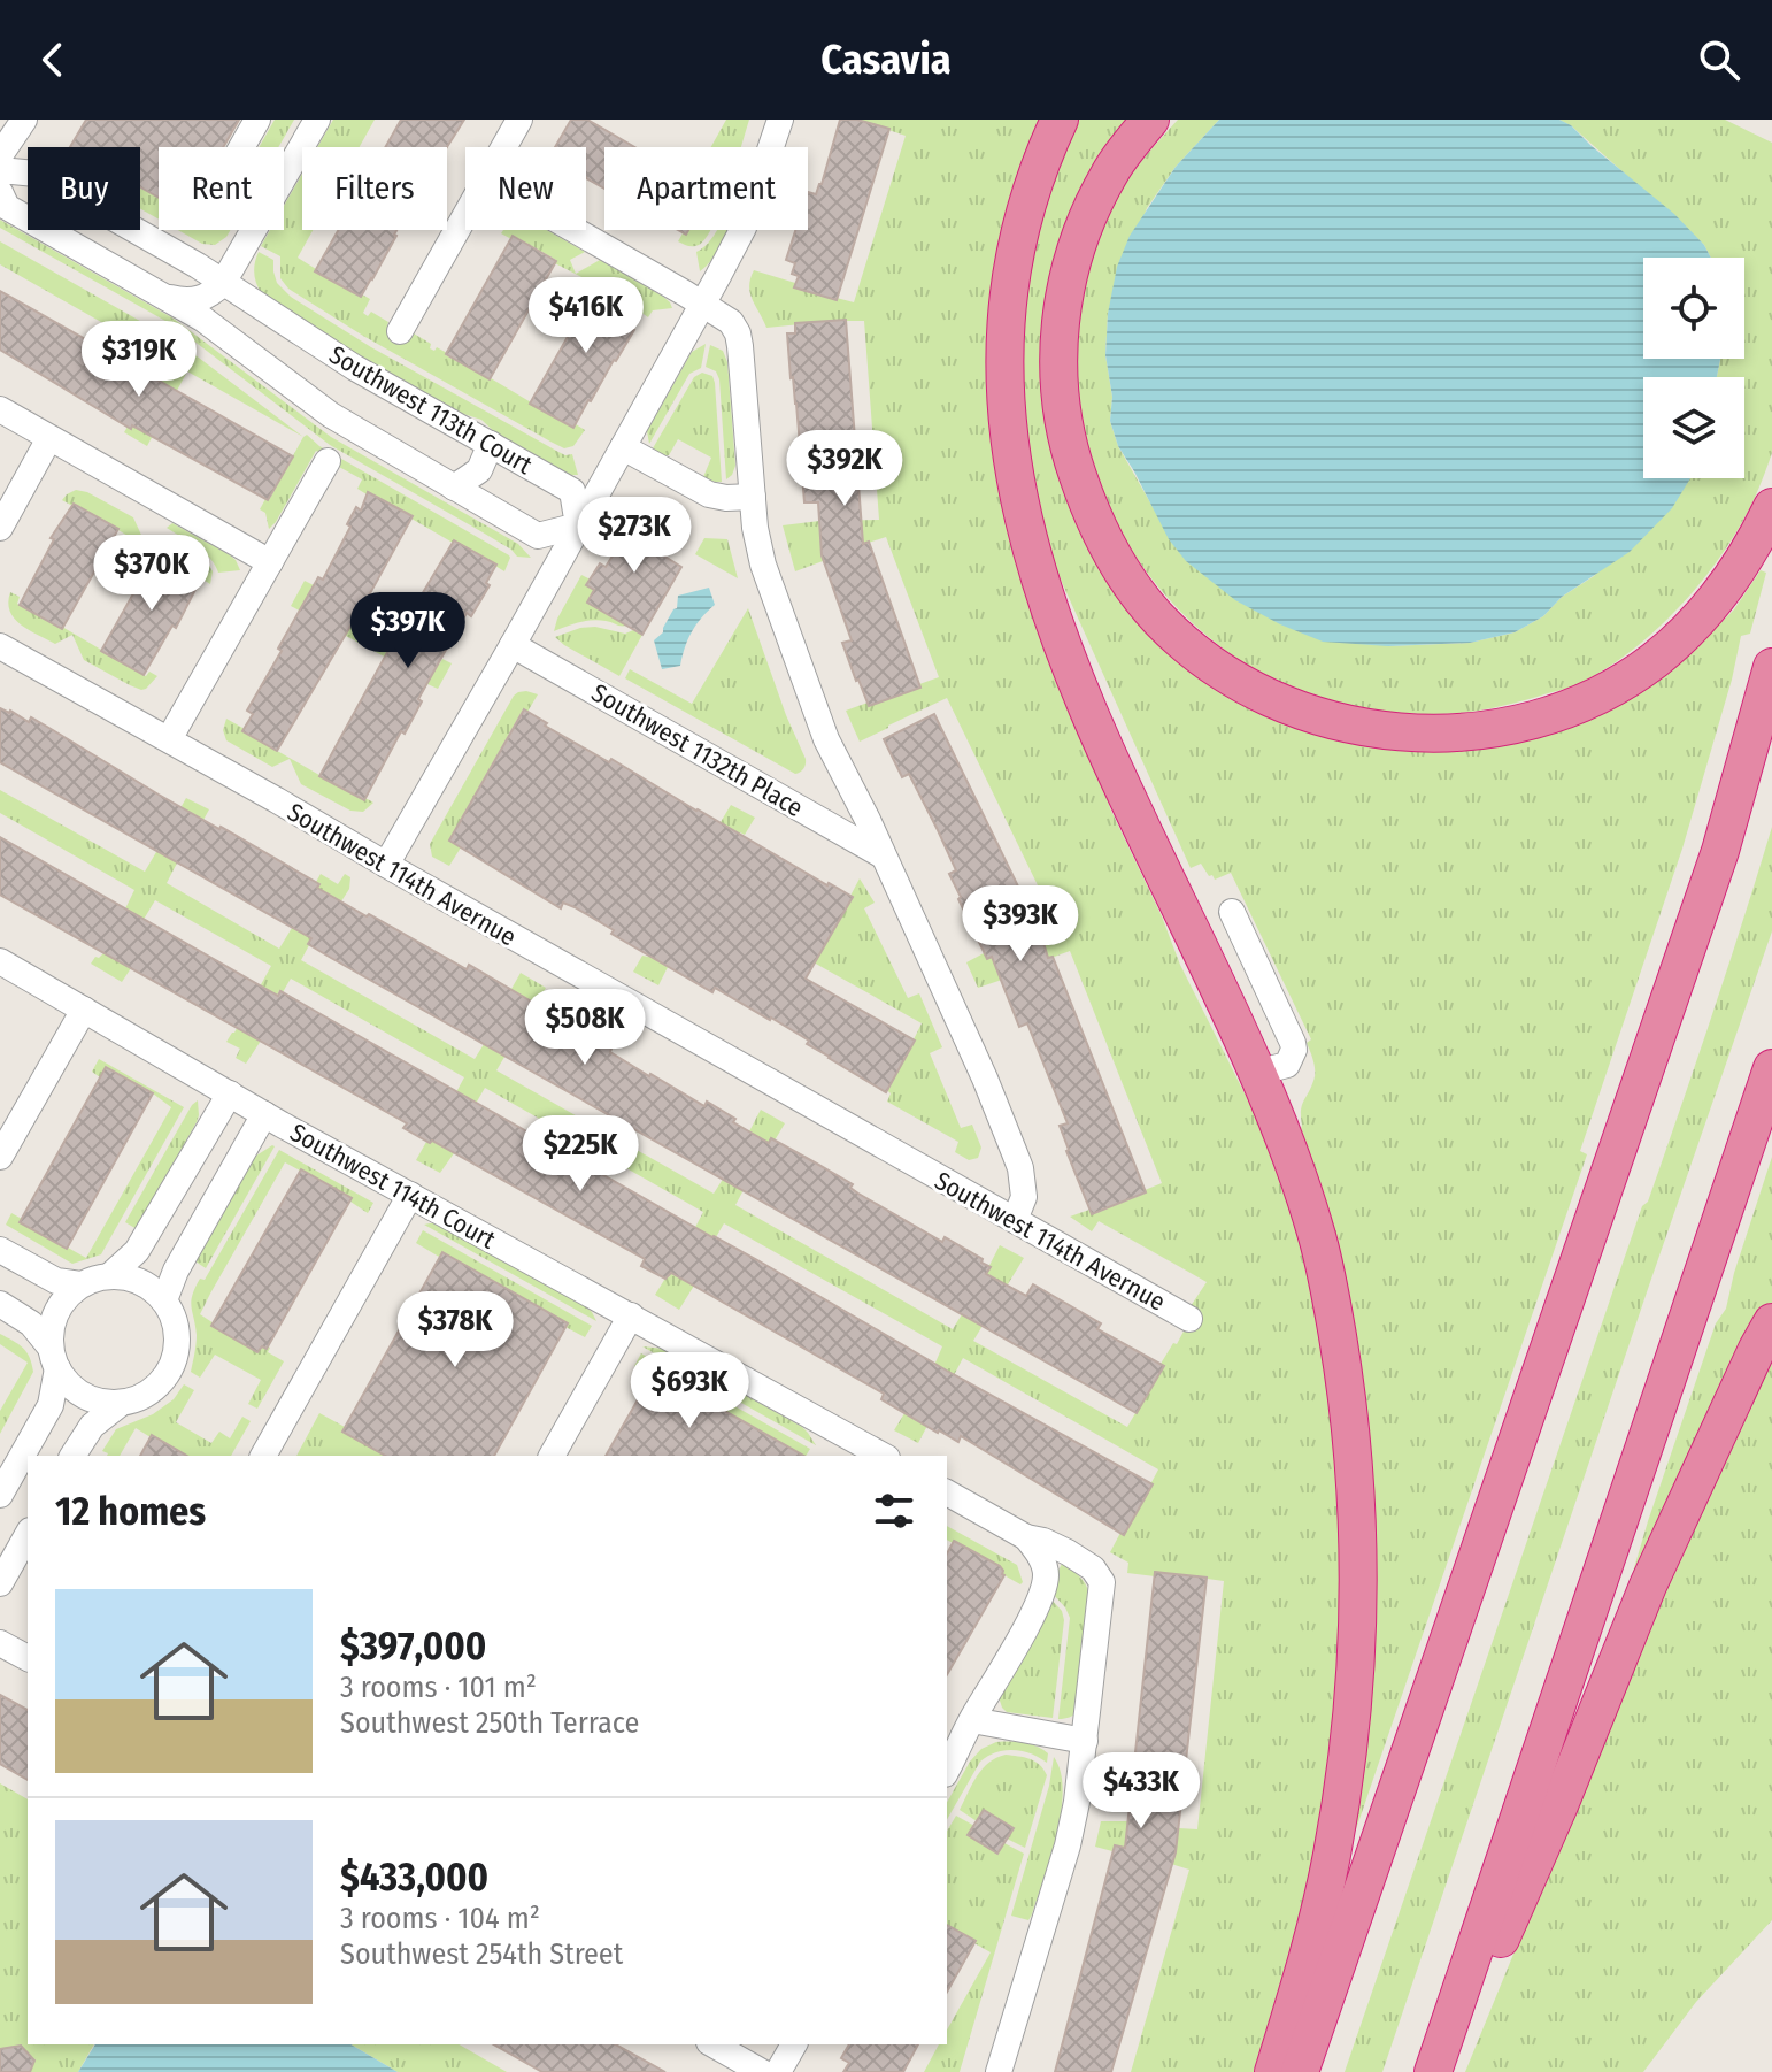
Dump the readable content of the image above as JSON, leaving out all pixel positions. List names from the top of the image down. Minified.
{"streets":{"street":["Southwest 113th Court","Southwest 1132th Place","Southwest 114th Avernue","Southwest 114th Court"]},"page":{"header":"Casavia","chip":["Buy","Rent","Filters","New","Apartment"],"price":["$416K","$319K","$392K","$273K","$370K","$397K","$393K","$508K","$225K","$378K","$693K","$433K"],"heading":"12 homes","list":[{"name":"$397,000","note":"3 rooms · 101 m² · Southwest 250th Terrace"},{"name":"$433,000","note":"3 rooms · 104 m² · Southwest 254th Street"}]}}
